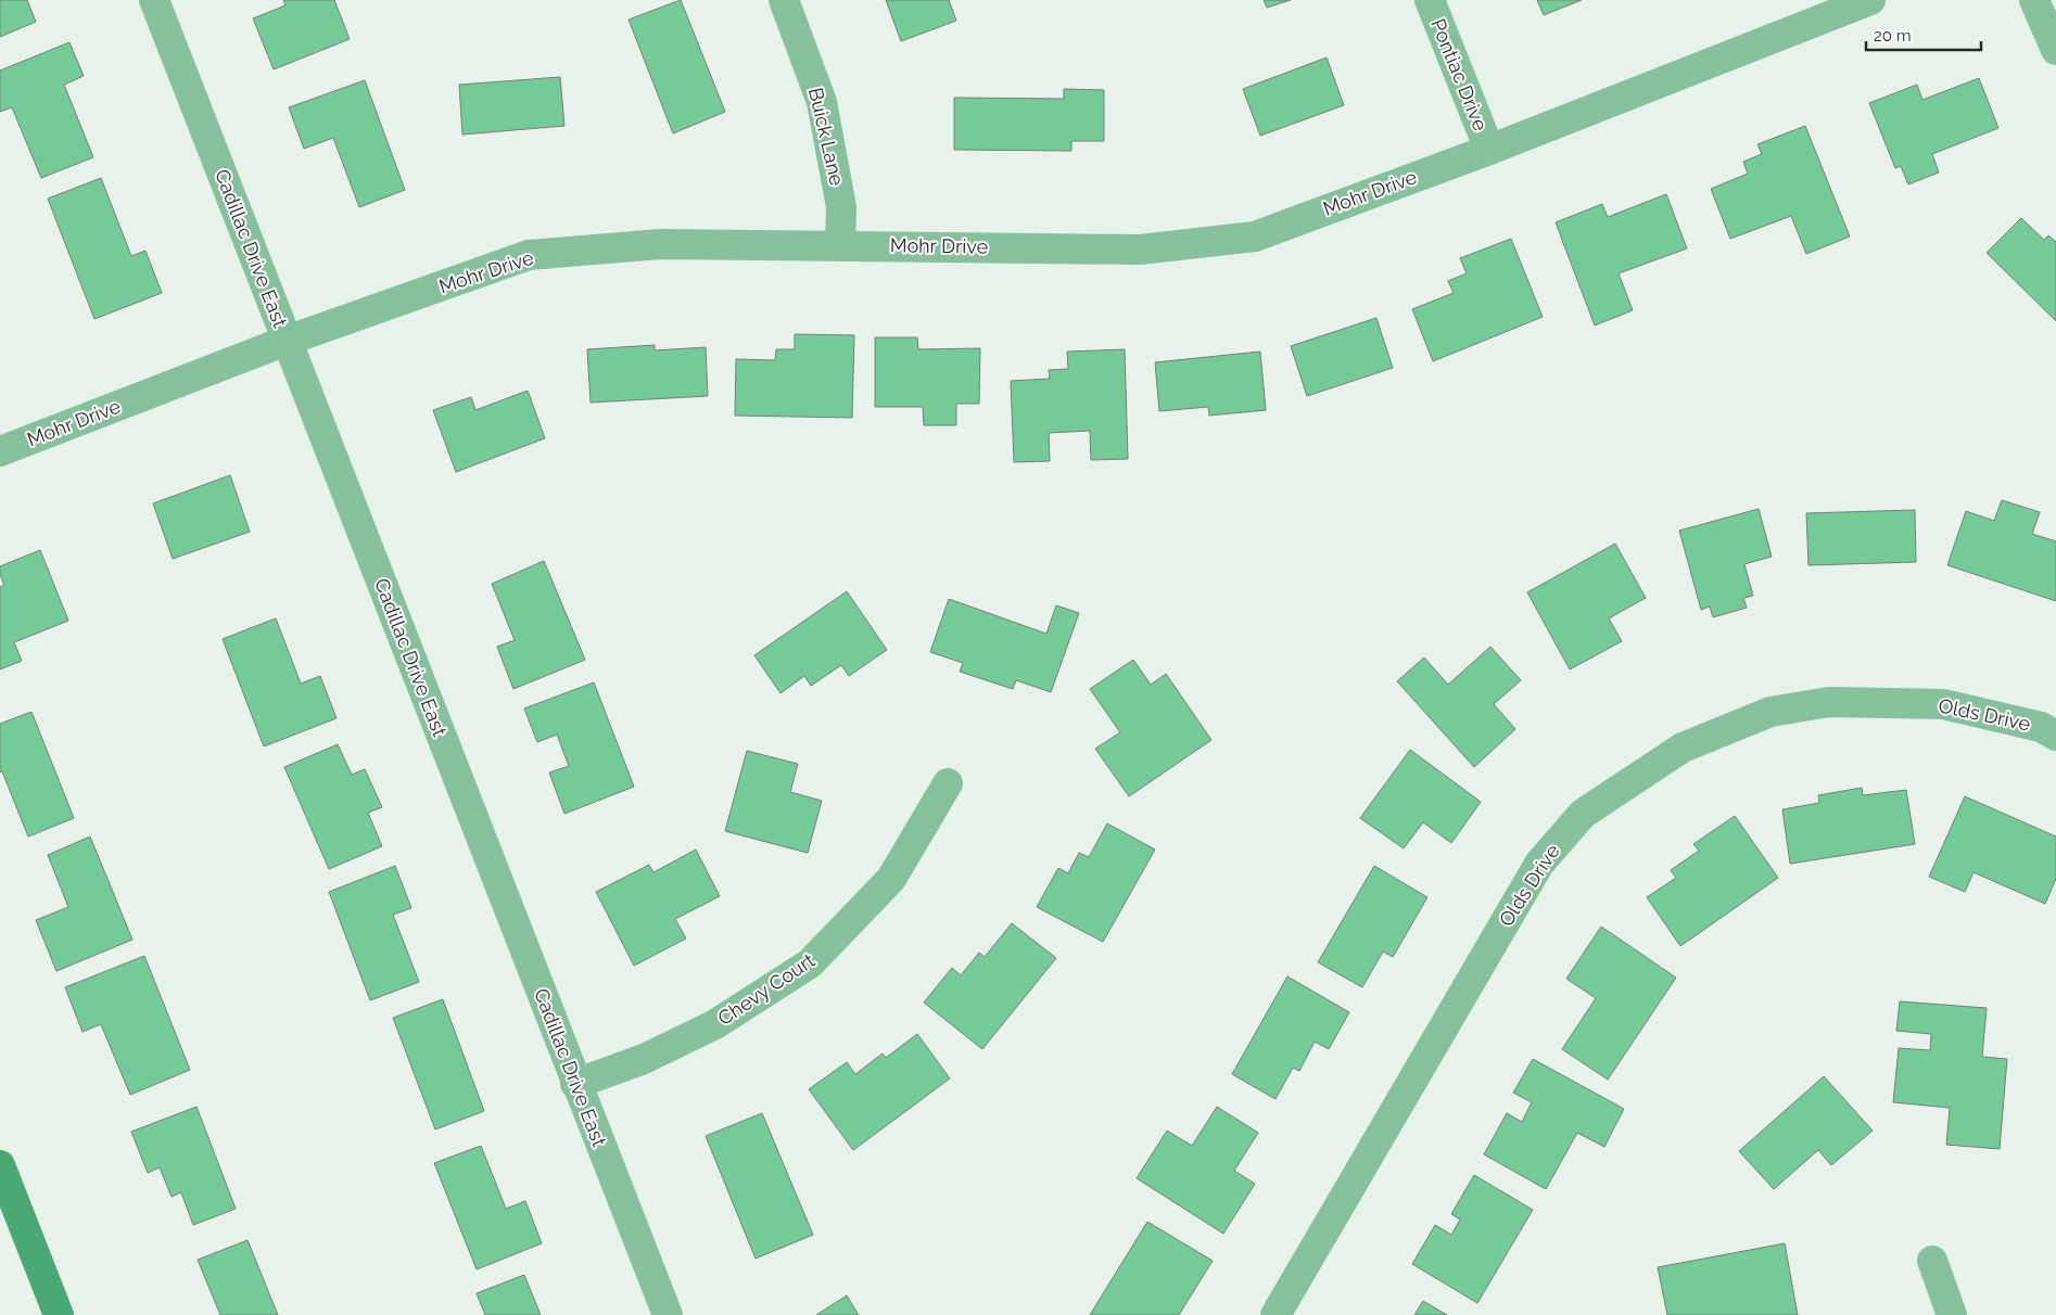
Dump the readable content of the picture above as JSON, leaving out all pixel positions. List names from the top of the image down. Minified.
{"streets":{"street":["Pontiac Drive","Buick Lane","Mohr Drive","Cadillac Drive East","Olds Drive","Chevy Court"]},"crossings":[["Pontiac Drive","Mohr Drive"],["Buick Lane","Mohr Drive"],["Mohr Drive","Cadillac Drive East"],["Cadillac Drive East","Chevy Court"]],"scale_bar":"20 m"}
